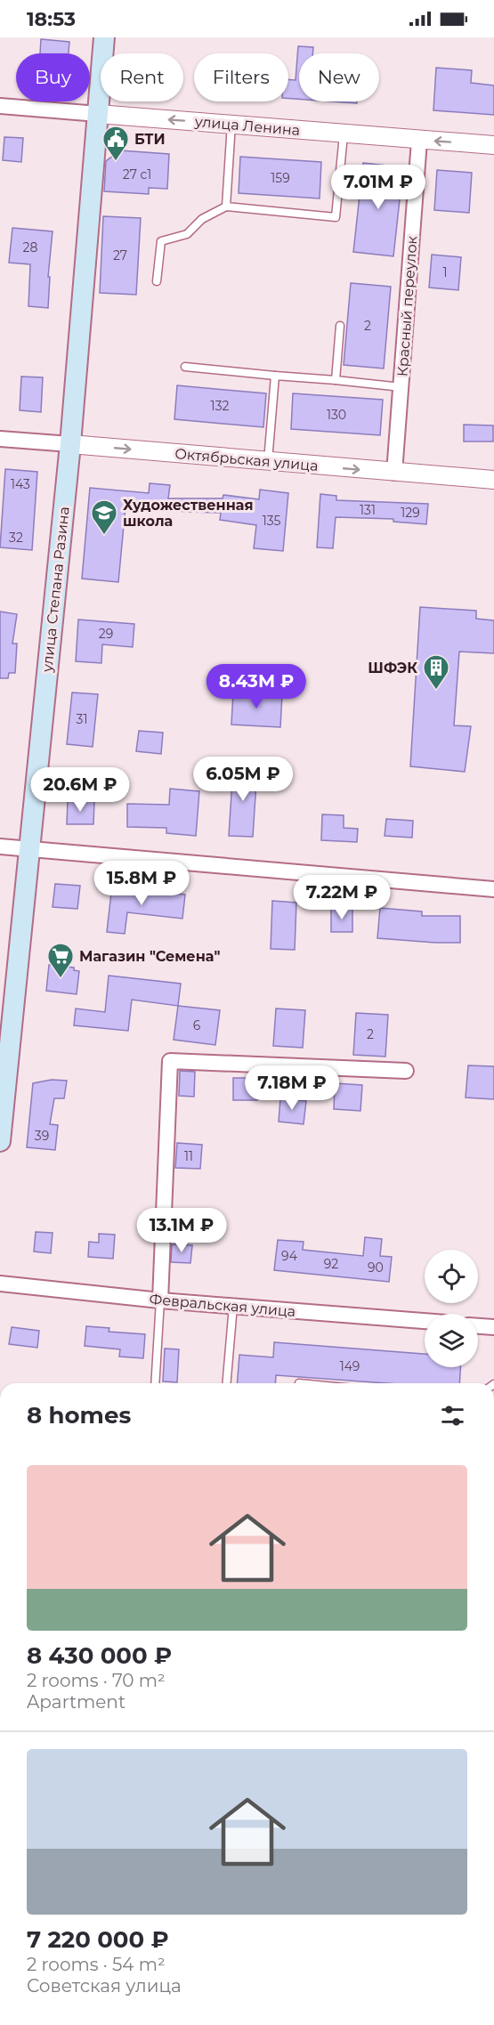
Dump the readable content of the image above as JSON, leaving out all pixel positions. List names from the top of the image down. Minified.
{"streets":{"main road":["улица Степана Разина"],"street":["улица Ленина","Красный переулок","Октябрьская улица","Февральская улица"]},"crossings":[["улица Ленина","Красный переулок"],["улица Ленина","улица Степана Разина"],["Красный переулок","Октябрьская улица"],["Октябрьская улица","улица Степана Разина"]],"one_way":["улица Ленина","Октябрьская улица"],"places":{"public building":["БТИ"],"school or university":["Художественная школа"],"building":["ШФЭК"],"supermarket":["Магазин \"Семена\""]},"house_numbers":["27 с1","159","28","27","1","2","132","130","143","131","129","135","32","29","31","6","2","39","11","94","92","90","149"],"page":{"status":"18:53","chip":["Buy","Rent","Filters","New"],"price":["7.01M ₽","8.43M ₽","6.05M ₽","20.6M ₽","15.8M ₽","7.22M ₽","7.18M ₽","13.1M ₽"],"heading":"8 homes","list":[{"name":"8 430 000 ₽","note":"2 rooms · 70 m² · Apartment"},{"name":"7 220 000 ₽","note":"2 rooms · 54 m² · Советская улица"}]}}
